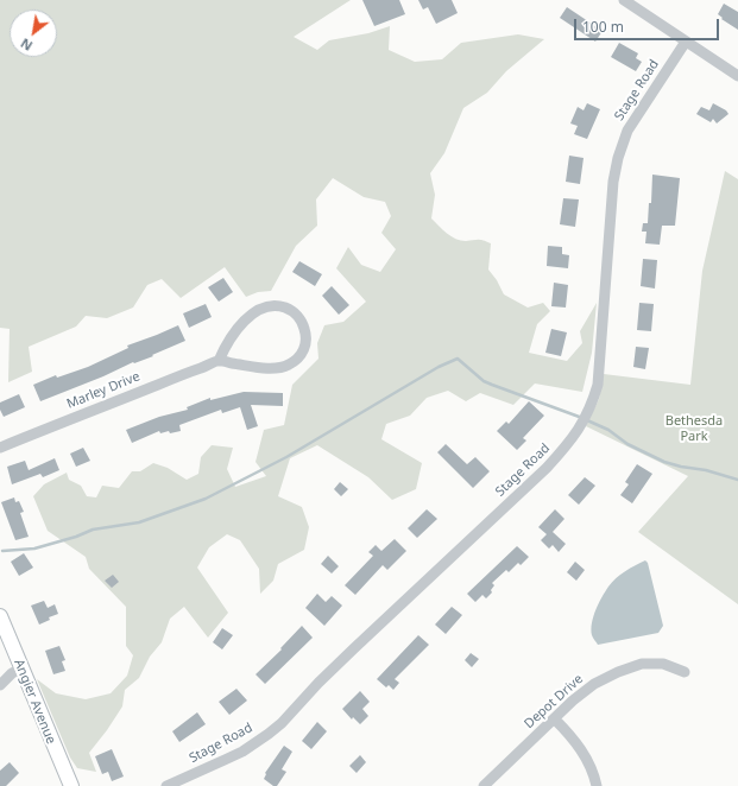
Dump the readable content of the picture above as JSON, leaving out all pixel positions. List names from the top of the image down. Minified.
{"streets":{"main road":["Angier Avenue"],"street":["Stage Road","Marley Drive","Depot Drive"]},"parks":["Bethesda Park"],"scale_bar":"100 m","north":"bottom left"}
